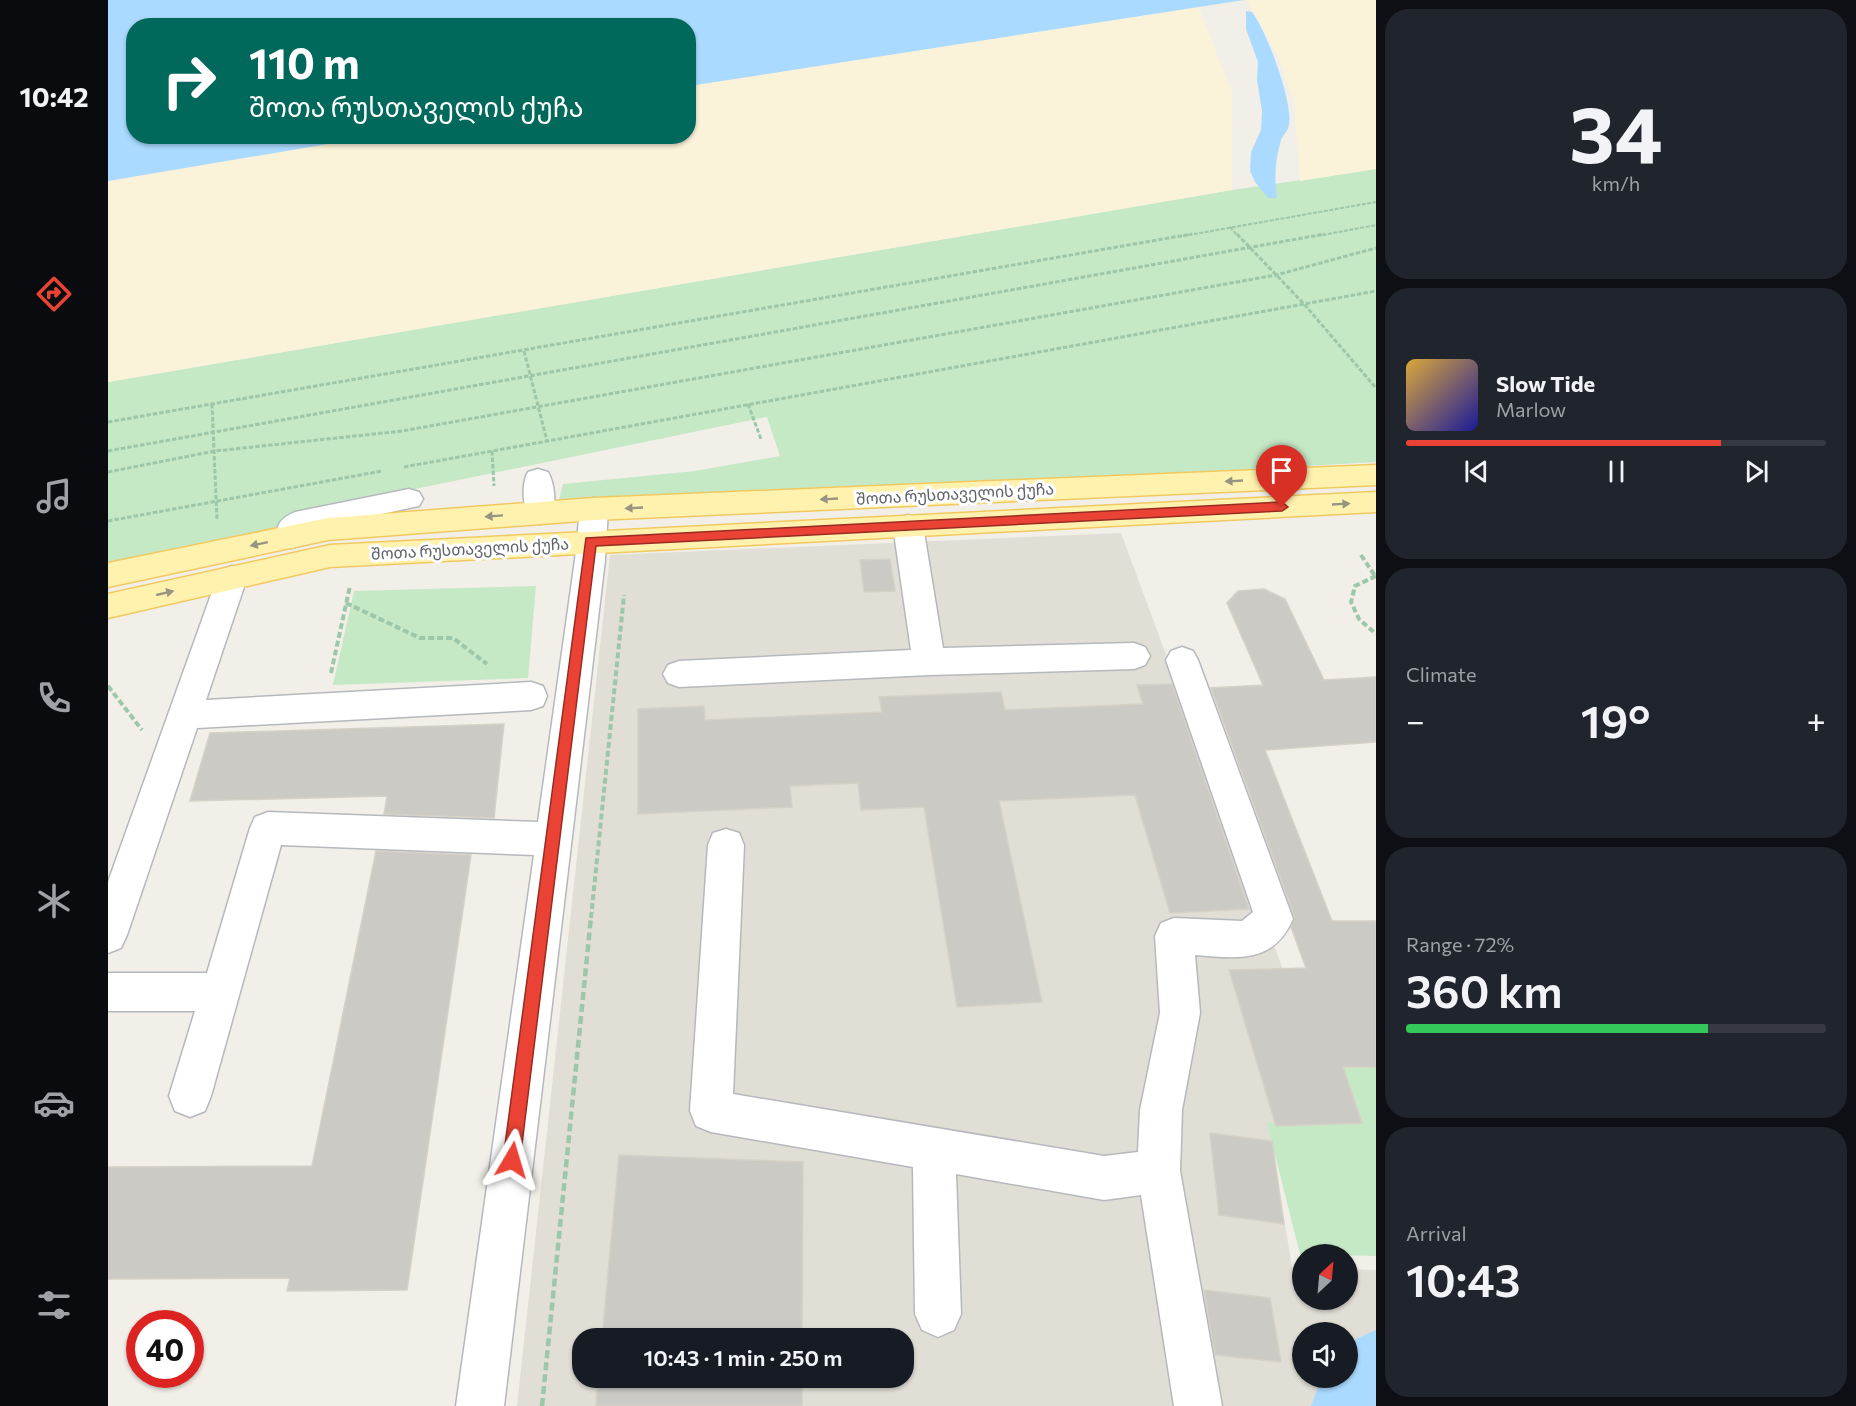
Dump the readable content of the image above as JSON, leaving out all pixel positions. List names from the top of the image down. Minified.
{"streets":{"main road":["შოთა რუსთაველის ქუჩა"]},"north":"top right","page":{"tabs":"10:42","tile":[["34","km/h"],"Climate",["Range · 72%","360 km"],["Arrival","10:43"]],"turn":["110 m","შოთა რუსთაველის ქუჩა"],"song":["Slow Tide","Marlow"],"heat":["−","19°","+"],"limit":"40","trip":"10:43 · 1 min · 250 m"}}
